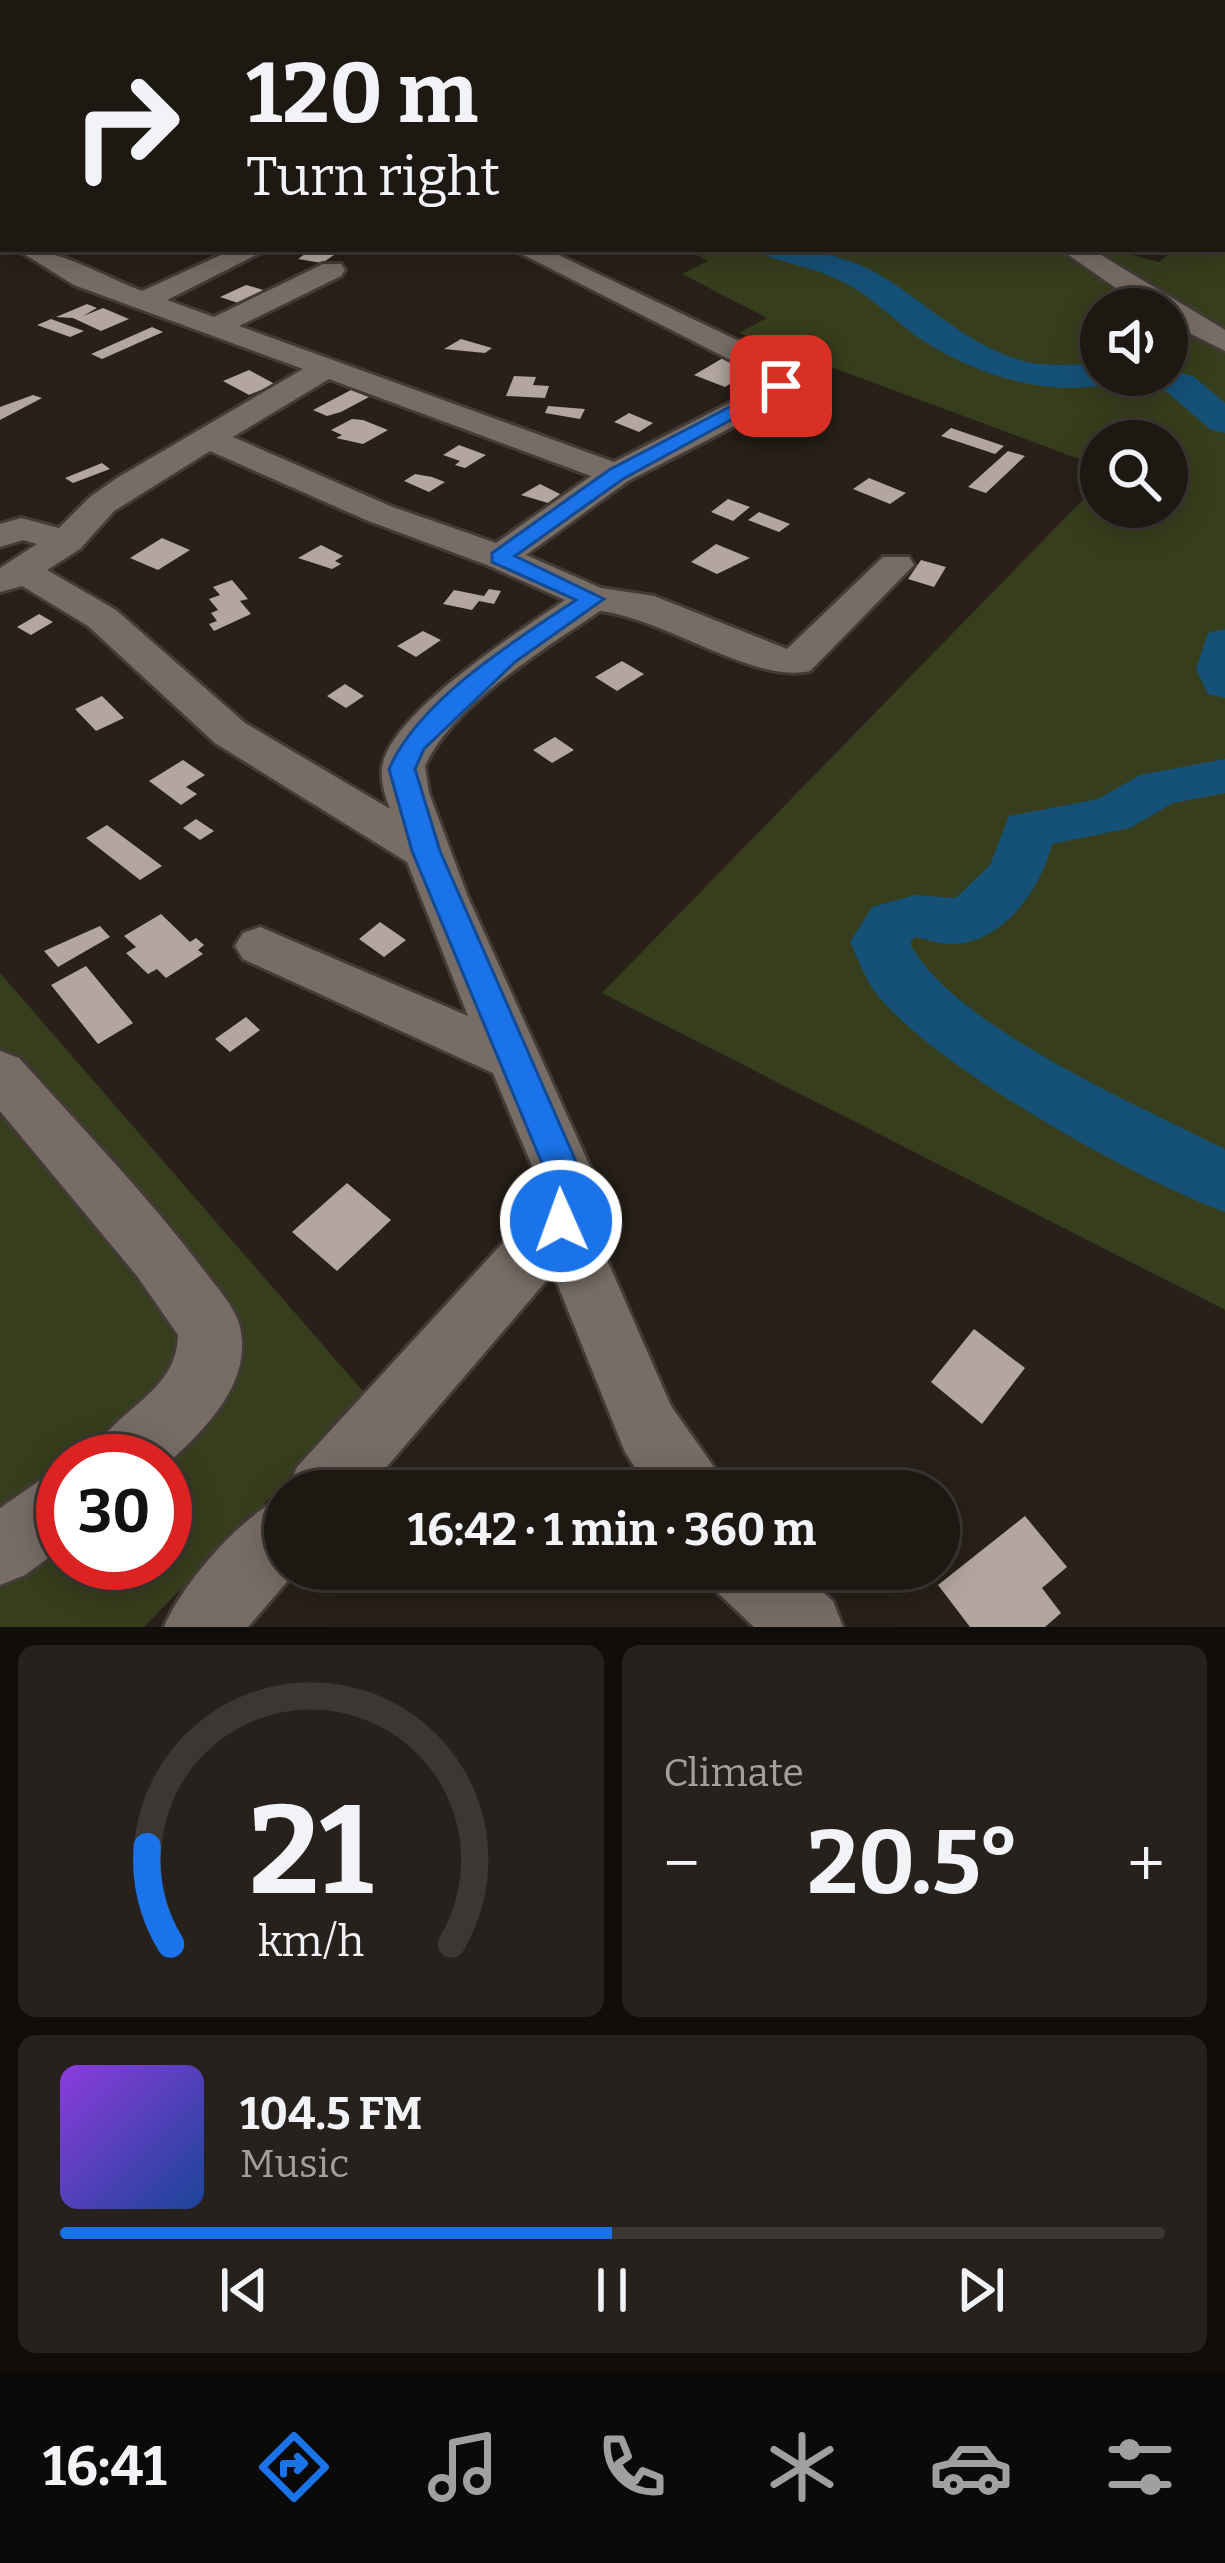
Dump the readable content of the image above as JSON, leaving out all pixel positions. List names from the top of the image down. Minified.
{"page":{"turn":["120 m","Turn right"],"limit":"30","trip":"16:42 · 1 min · 360 m","tile":"Climate","heat":["−","20.5°","+"],"song":["104.5 FM","Music"],"tabs":"16:41","gauge":["21","km/h"]}}
